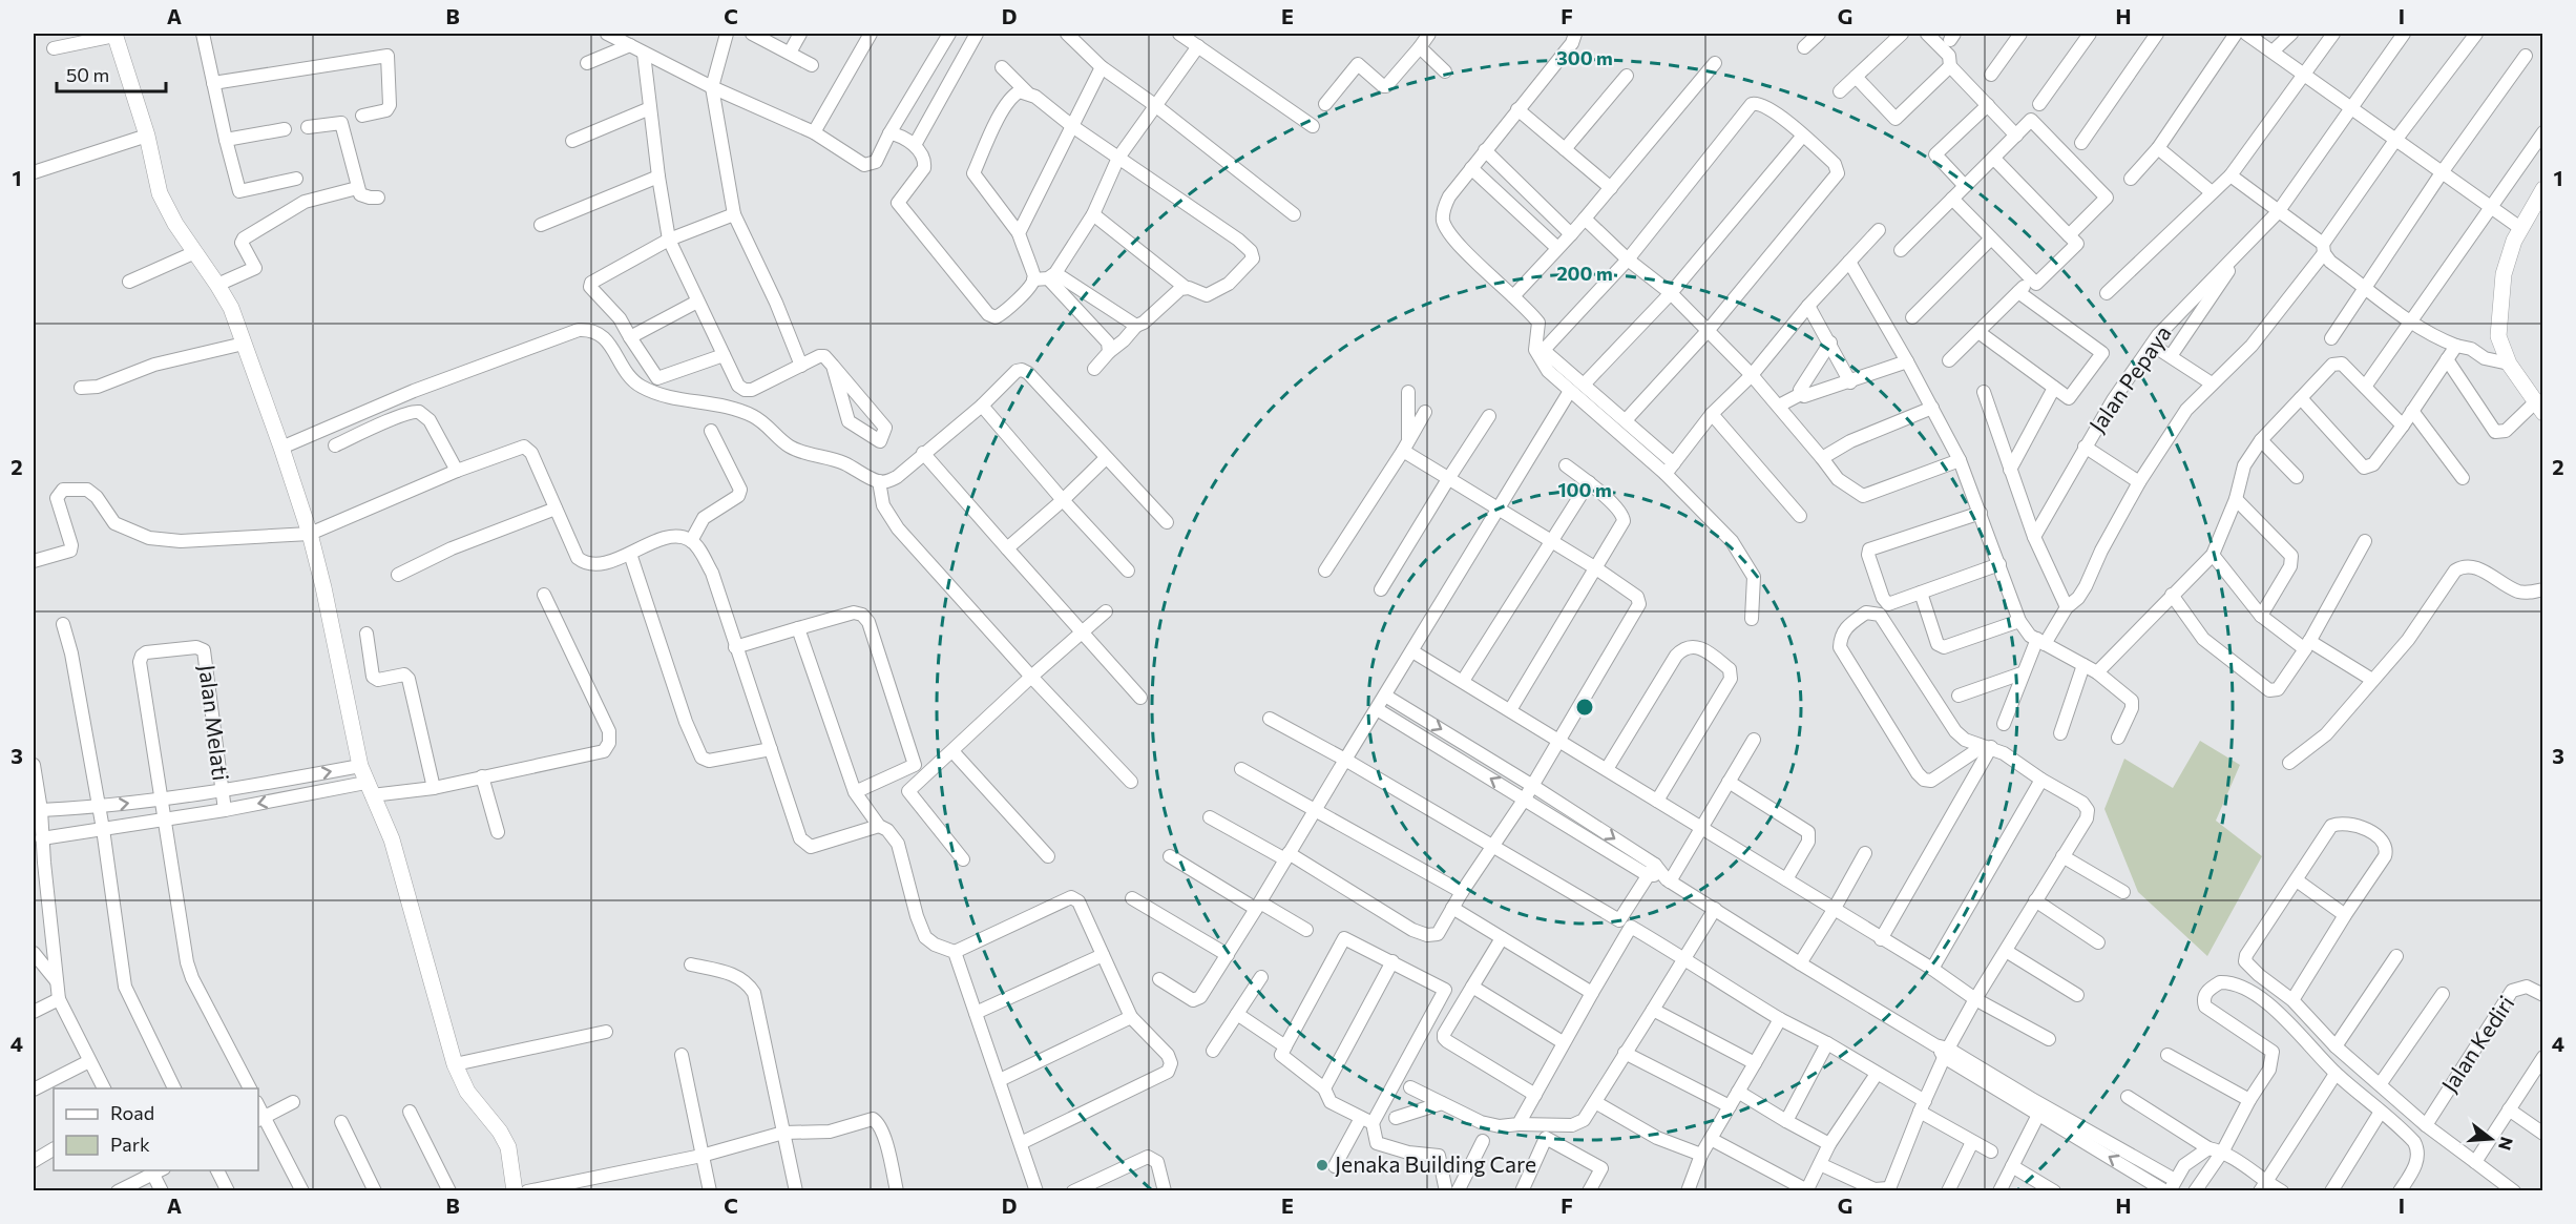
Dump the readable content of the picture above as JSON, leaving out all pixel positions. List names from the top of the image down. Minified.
{"streets":{"street":["Jalan Pepaya","Jalan Melati","Jalan Kediri"]},"places":["Jenaka Building Care"],"legend":["Road","Park"],"scale_bar":"50 m","north":"right","grid":{"columns":["A","B","C","D","E","F","G","H","I"],"rows":["1","2","3","4"]},"rings":["300 m","200 m","100 m"]}
